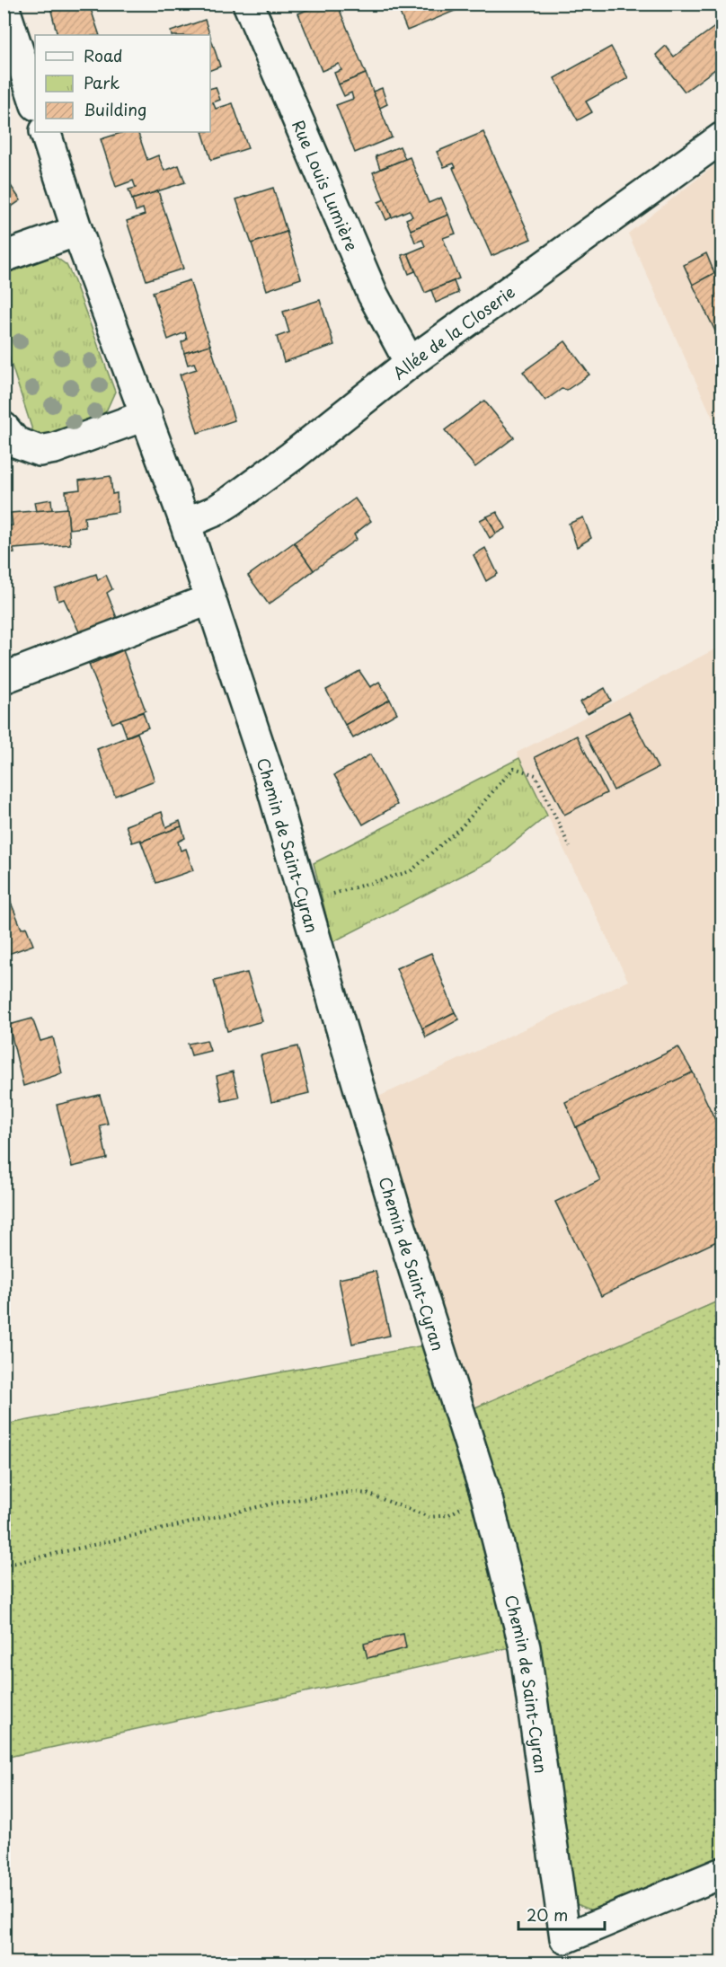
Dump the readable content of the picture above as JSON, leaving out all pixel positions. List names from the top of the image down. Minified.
{"streets":{"street":["Rue Louis Lumière","Allée de la Closerie","Chemin de Saint-Cyran"]},"crossings":[["Rue Louis Lumière","Allée de la Closerie"],["Allée de la Closerie","Chemin de Saint-Cyran"]],"legend":["Road","Park","Building"],"scale_bar":"20 m"}
